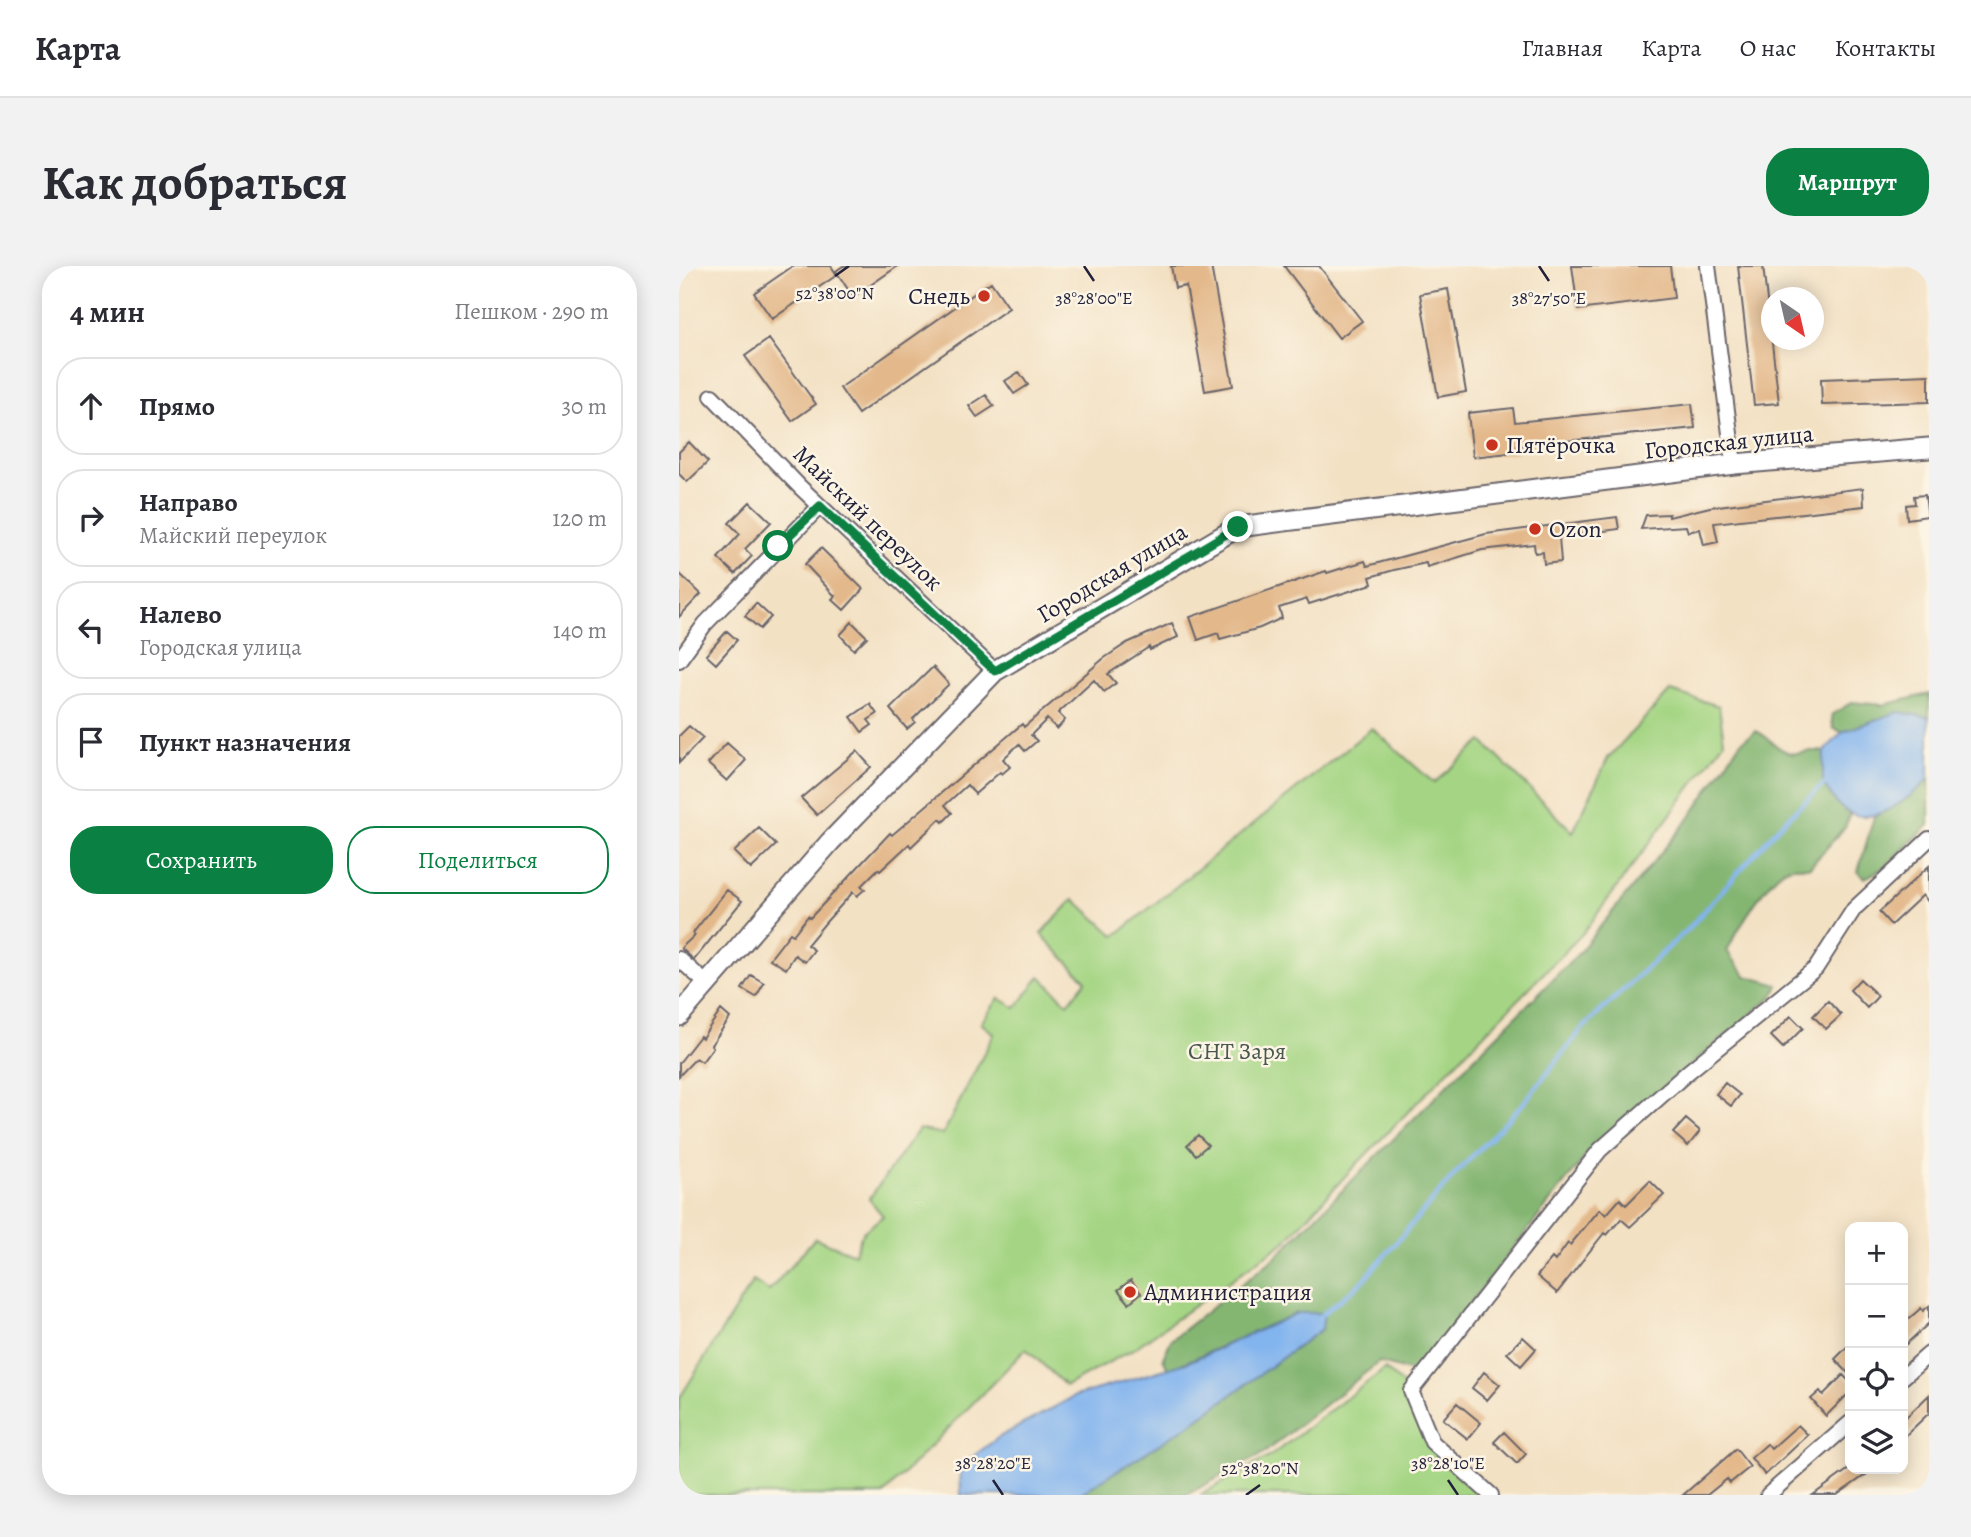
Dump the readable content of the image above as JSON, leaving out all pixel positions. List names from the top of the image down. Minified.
{"streets":{"street":["Городская улица","Майский переулок"]},"crossings":[["Городская улица","Майский переулок"]],"parks":["СНТ Заря"],"places":["Снедь","Пятёрочка","Ozon","Администрация"],"north":"bottom right","page":{"header":"Карта","nav":["Главная","Карта","О нас","Контакты"],"buttons":["Маршрут",["Сохранить","Поделиться"]],"title":"Как добраться","heading":["4 мин","Пешком · 290 m"],"list":[["Прямо","30 m"],["Направо","Майский переулок","120 m"],["Налево","Городская улица","140 m"],"Пункт назначения"],"map_buttons":["+","−"]},"coordinates":["52°38'00\"N","38°28'00\"E","38°27'50\"E","38°28'20\"E","38°28'10\"E","52°38'20\"N"]}
